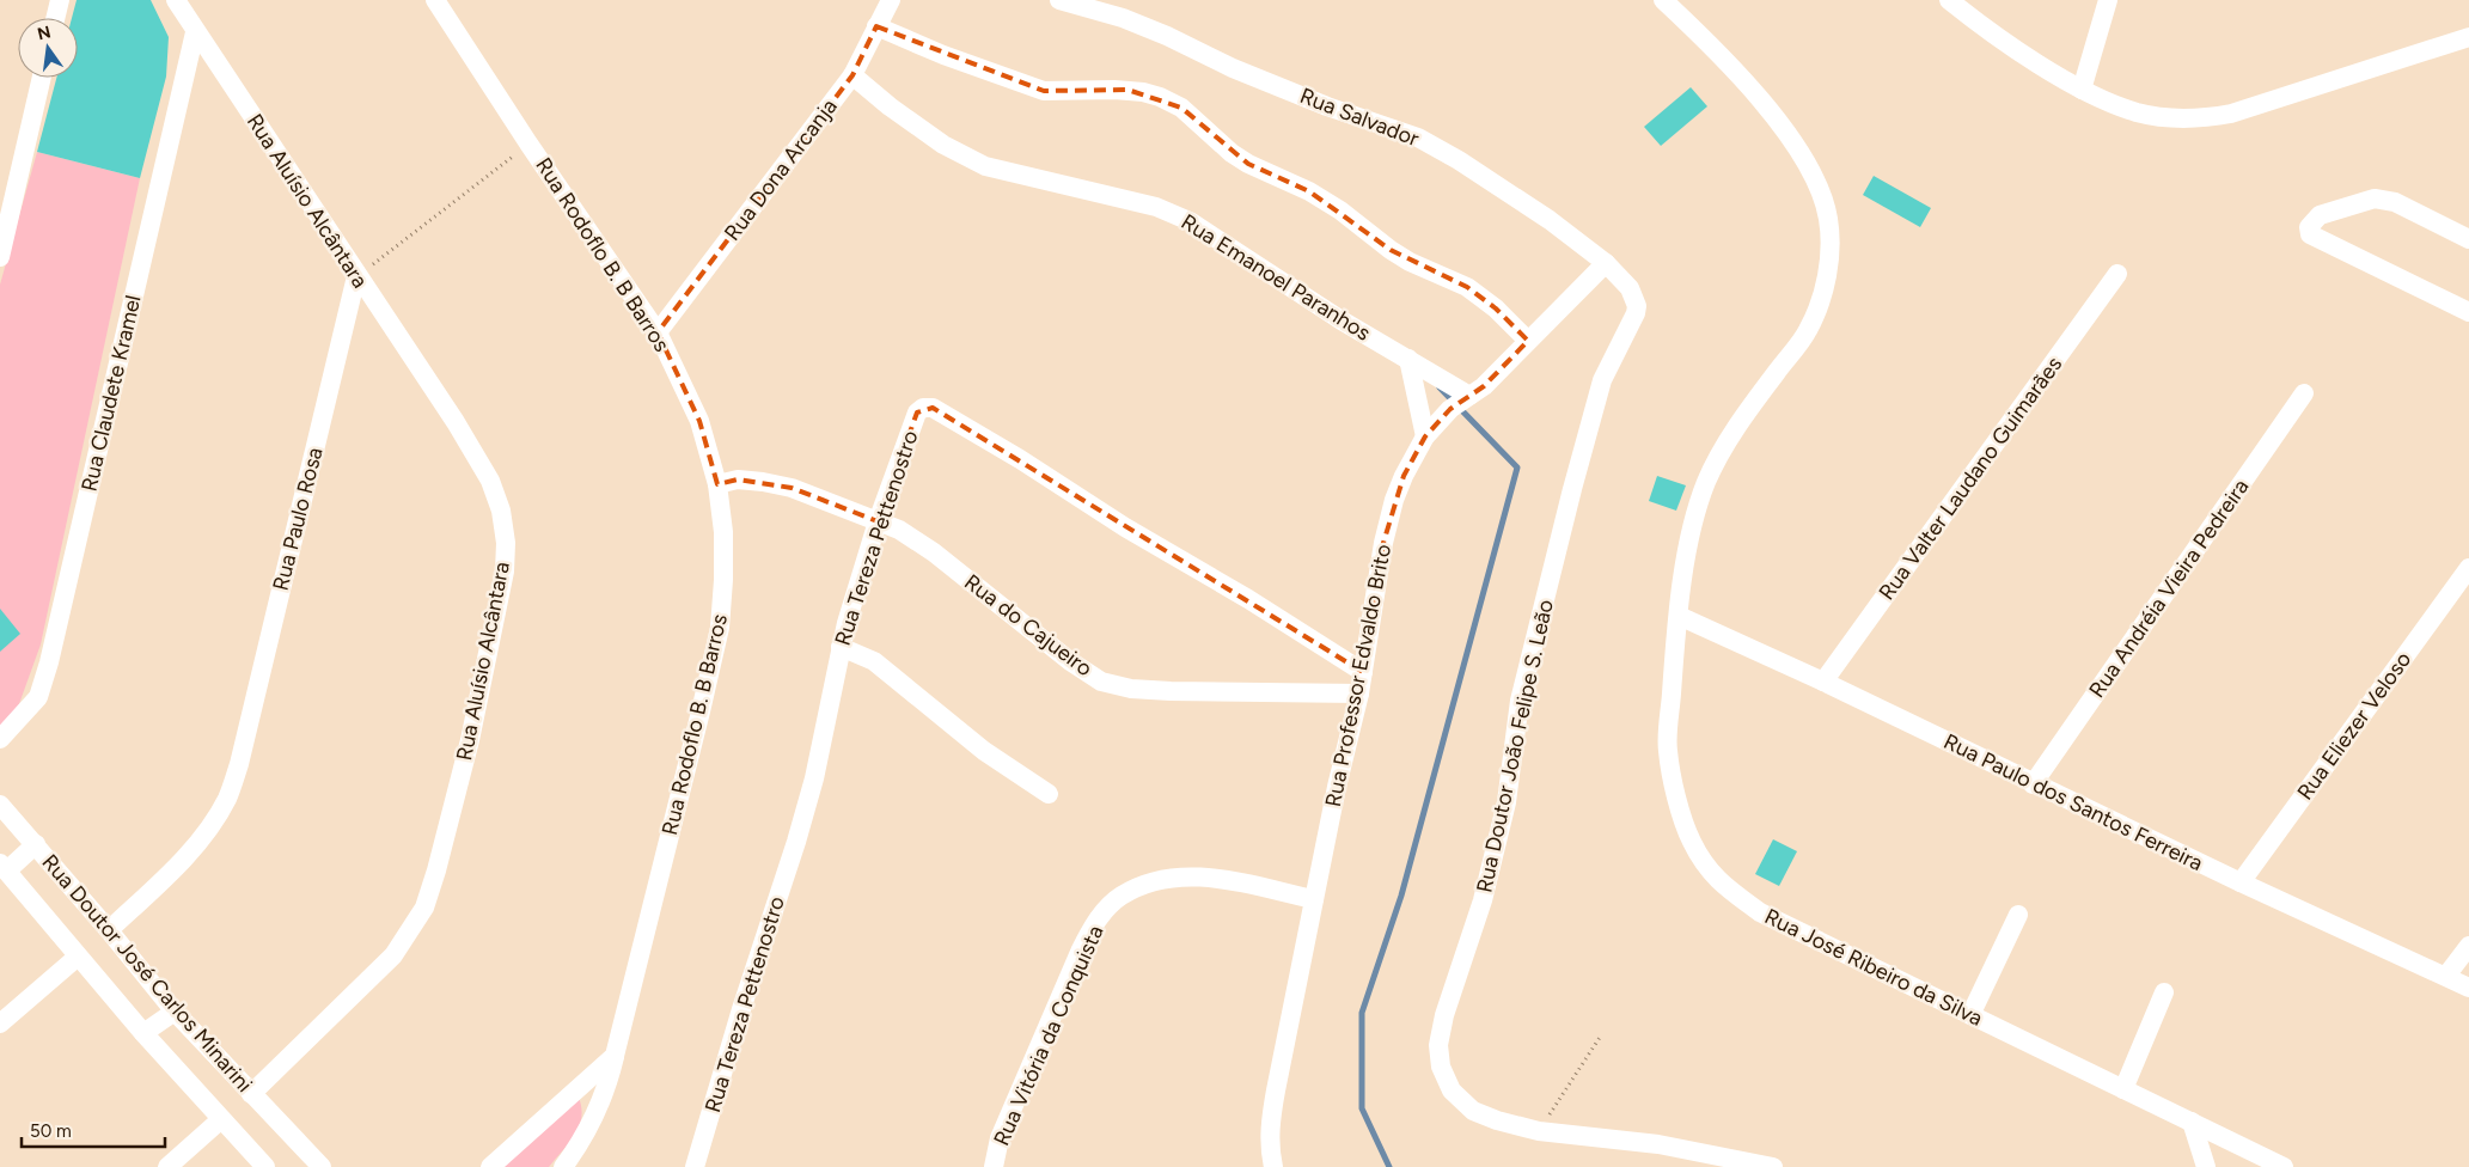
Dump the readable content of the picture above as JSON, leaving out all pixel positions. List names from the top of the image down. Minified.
{"streets":{"street":["Rua Salvador","Rua Dona Arcanja","Rua Aluísio Alcântara","Rua Rodoflo B. B Barros","Rua Emanoel Paranhos","Rua Claudete Kramel","Rua Valter Laudano Guimarães","Rua Paulo Rosa","Rua Tereza Pettenostro","Rua Andréia Vieira Pedreira","Rua do Cajueiro","Rua Professor Edvaldo Brito","Rua Eliezer Veloso","Rua Doutor João Felipe S. Leão","Rua Paulo dos Santos Ferreira","Rua José Ribeiro da Silva","Rua Doutor José Carlos Minarini","Rua Vitória da Conquista"]},"crossings":[["Rua Salvador","Rua Professor Edvaldo Brito"],["Rua Salvador","Rua Doutor João Felipe S. Leão"],["Rua Dona Arcanja","Rua Rodoflo B. B Barros"],["Rua Dona Arcanja","Rua Emanoel Paranhos"],["Rua Aluísio Alcântara","Rua Claudete Kramel"],["Rua Aluísio Alcântara","Rua Paulo Rosa"],["Rua Aluísio Alcântara","Rua Doutor José Carlos Minarini"],["Rua Rodoflo B. B Barros","Rua do Cajueiro"],["Rua Emanoel Paranhos","Rua Professor Edvaldo Brito"],["Rua Valter Laudano Guimarães","Rua Paulo dos Santos Ferreira"],["Rua Paulo Rosa","Rua Doutor José Carlos Minarini"],["Rua Tereza Pettenostro","Rua do Cajueiro"],["Rua Tereza Pettenostro","Rua Professor Edvaldo Brito"],["Rua Andréia Vieira Pedreira","Rua Paulo dos Santos Ferreira"],["Rua do Cajueiro","Rua Professor Edvaldo Brito"],["Rua Professor Edvaldo Brito","Rua Vitória da Conquista"],["Rua Eliezer Veloso","Rua Paulo dos Santos Ferreira"],["Rua Paulo dos Santos Ferreira","Rua José Ribeiro da Silva"]],"scale_bar":"50 m","north":"top"}
